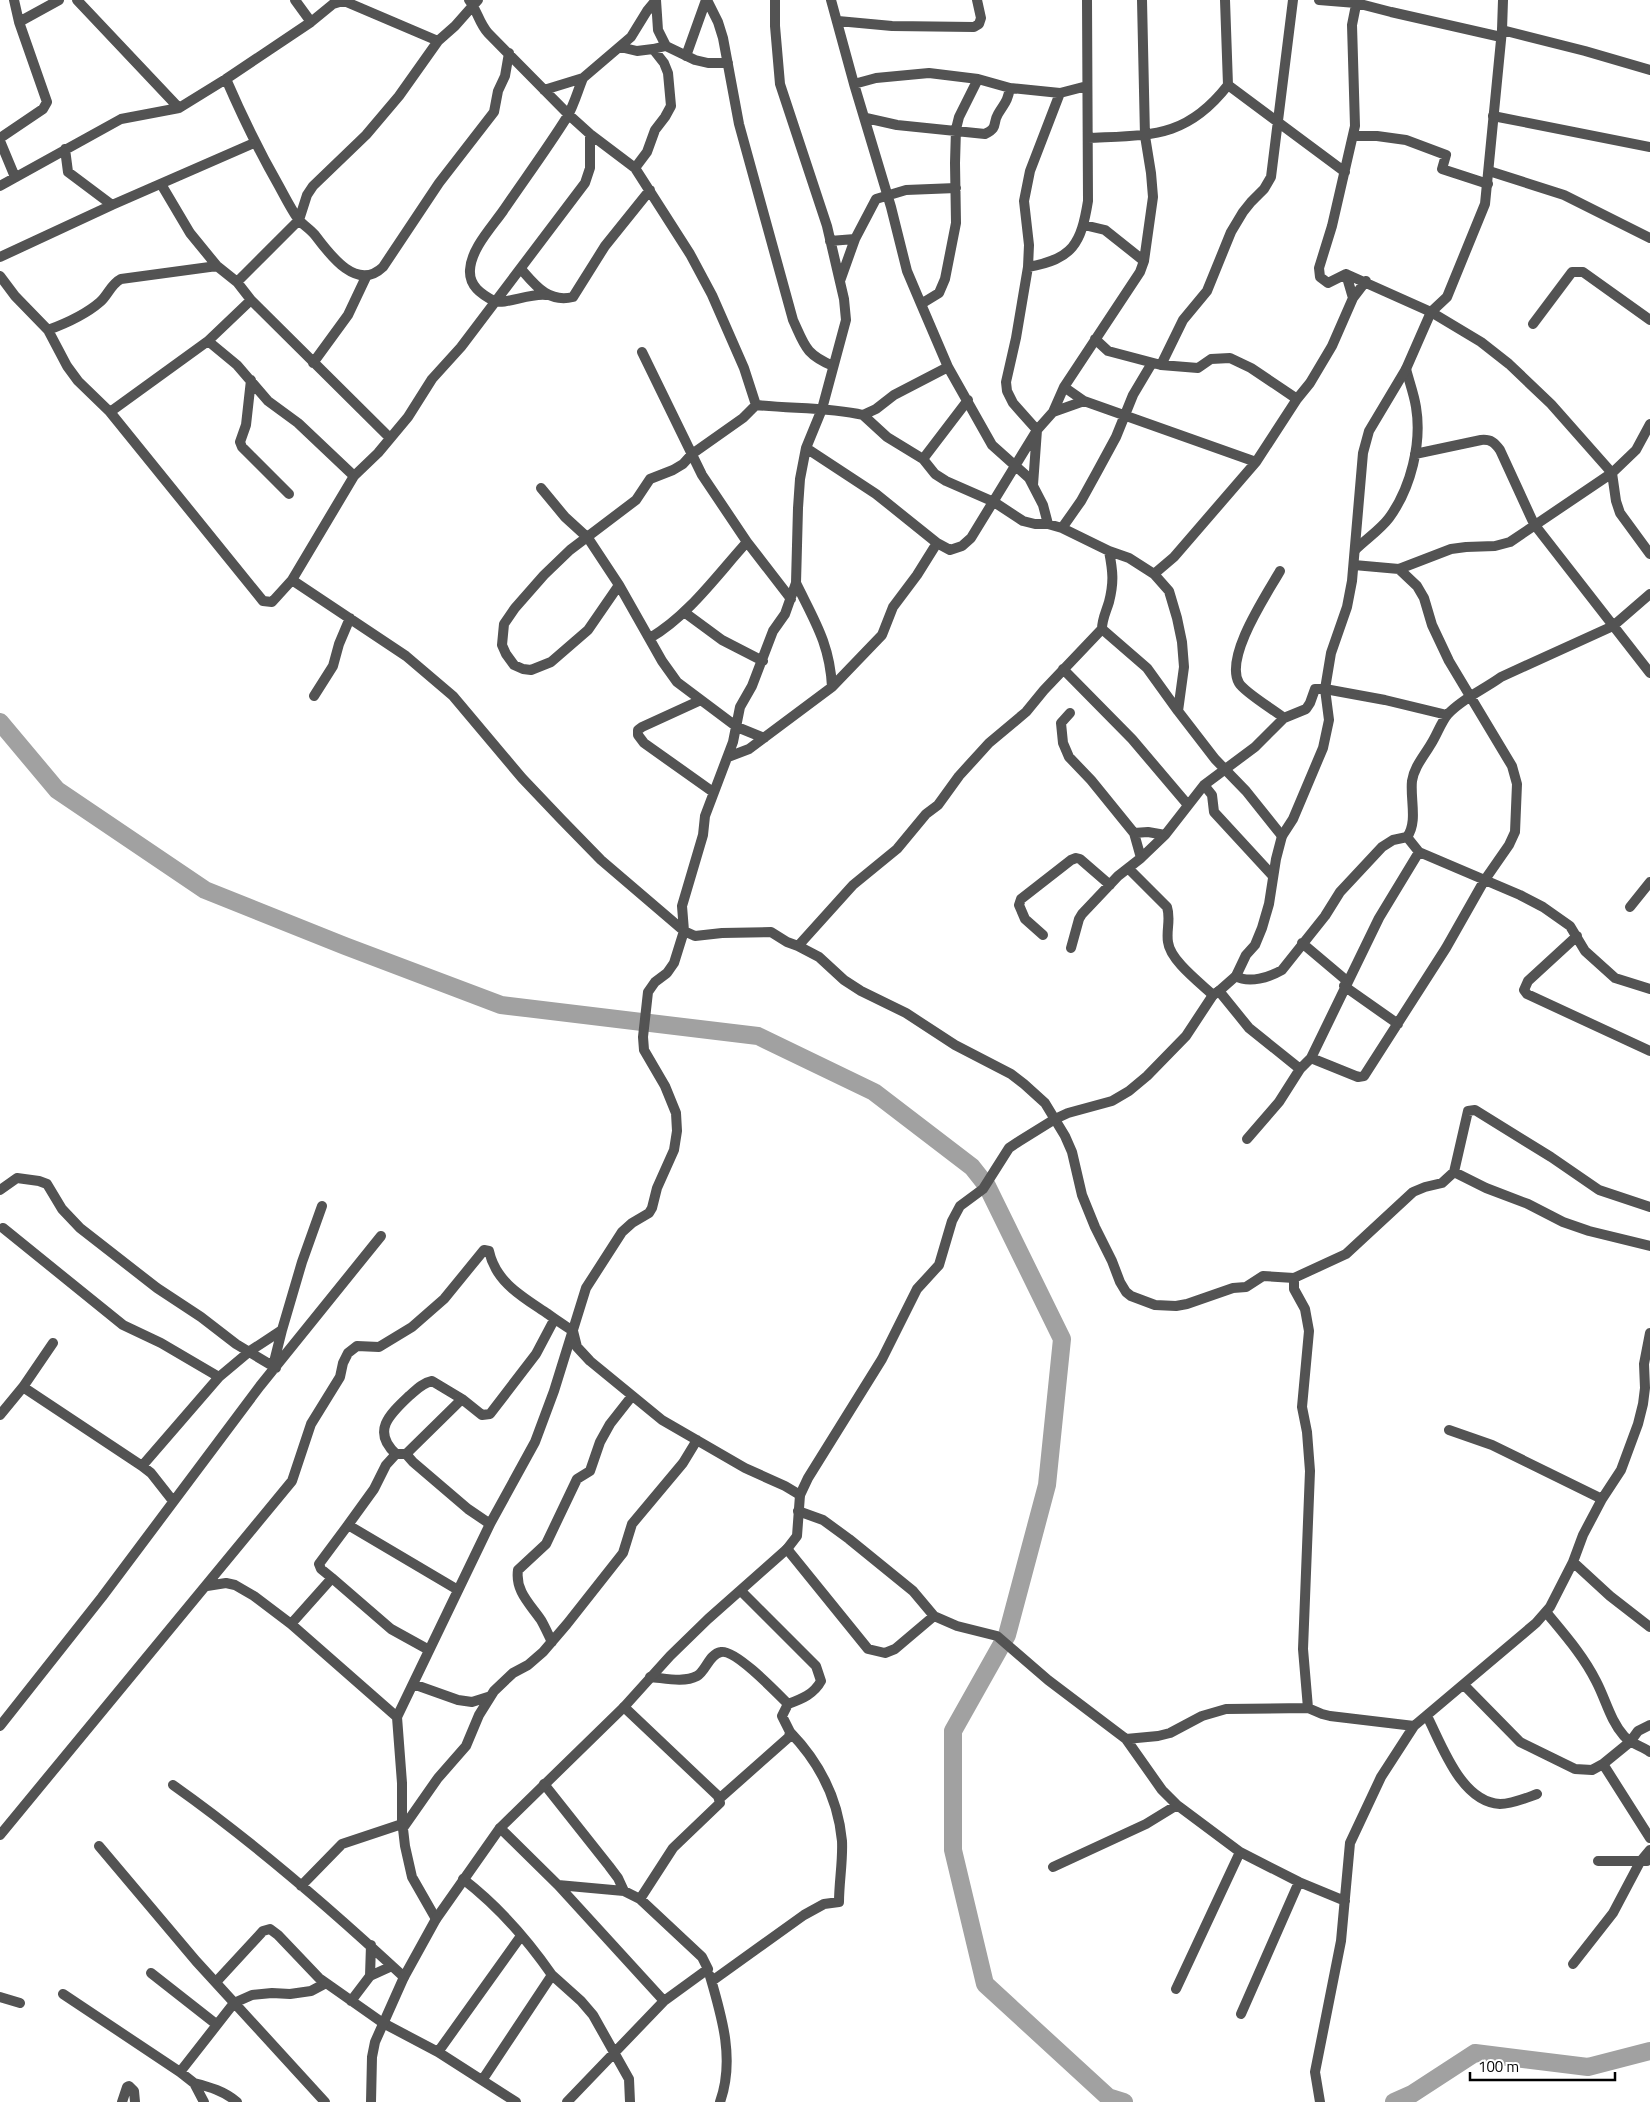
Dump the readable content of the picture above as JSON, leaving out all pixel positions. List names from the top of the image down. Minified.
{"scale_bar":"100 m"}
